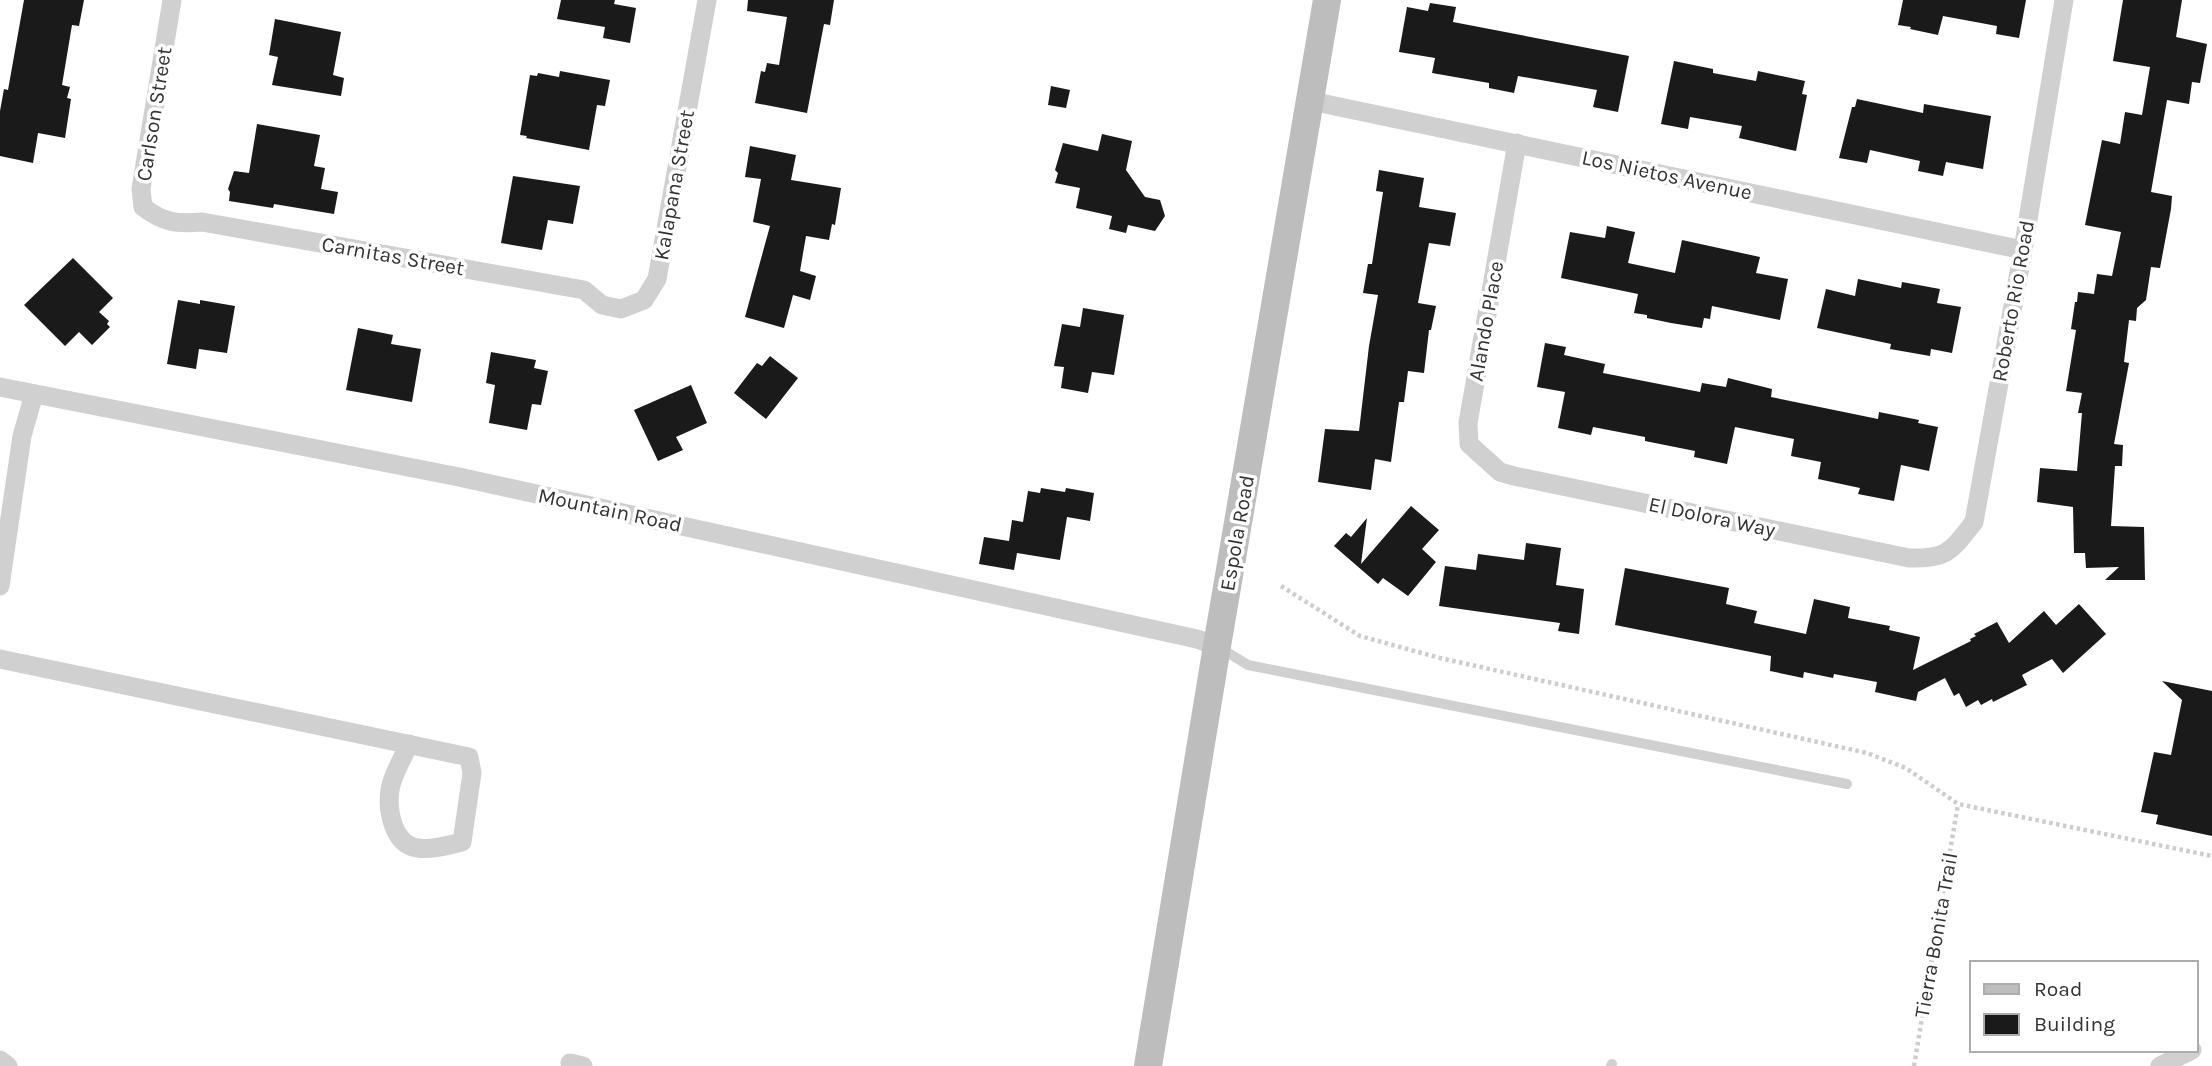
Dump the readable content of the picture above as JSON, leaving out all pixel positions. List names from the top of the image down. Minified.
{"streets":{"main road":["Espola Road"],"street":["Carlson Street","Los Nietos Avenue","Kalapana Street","Carnitas Street","Roberto Rio Road","Alando Place","Mountain Road","El Dolora Way"],"path":["Tierra Bonita Trail"]},"crossings":[["Carlson Street","Carnitas Street"],["Los Nietos Avenue","Roberto Rio Road"],["Los Nietos Avenue","Alando Place"],["Los Nietos Avenue","Espola Road"],["Kalapana Street","Carnitas Street"],["Roberto Rio Road","El Dolora Way"],["Alando Place","El Dolora Way"],["Mountain Road","Espola Road"]],"legend":["Road","Building"]}
